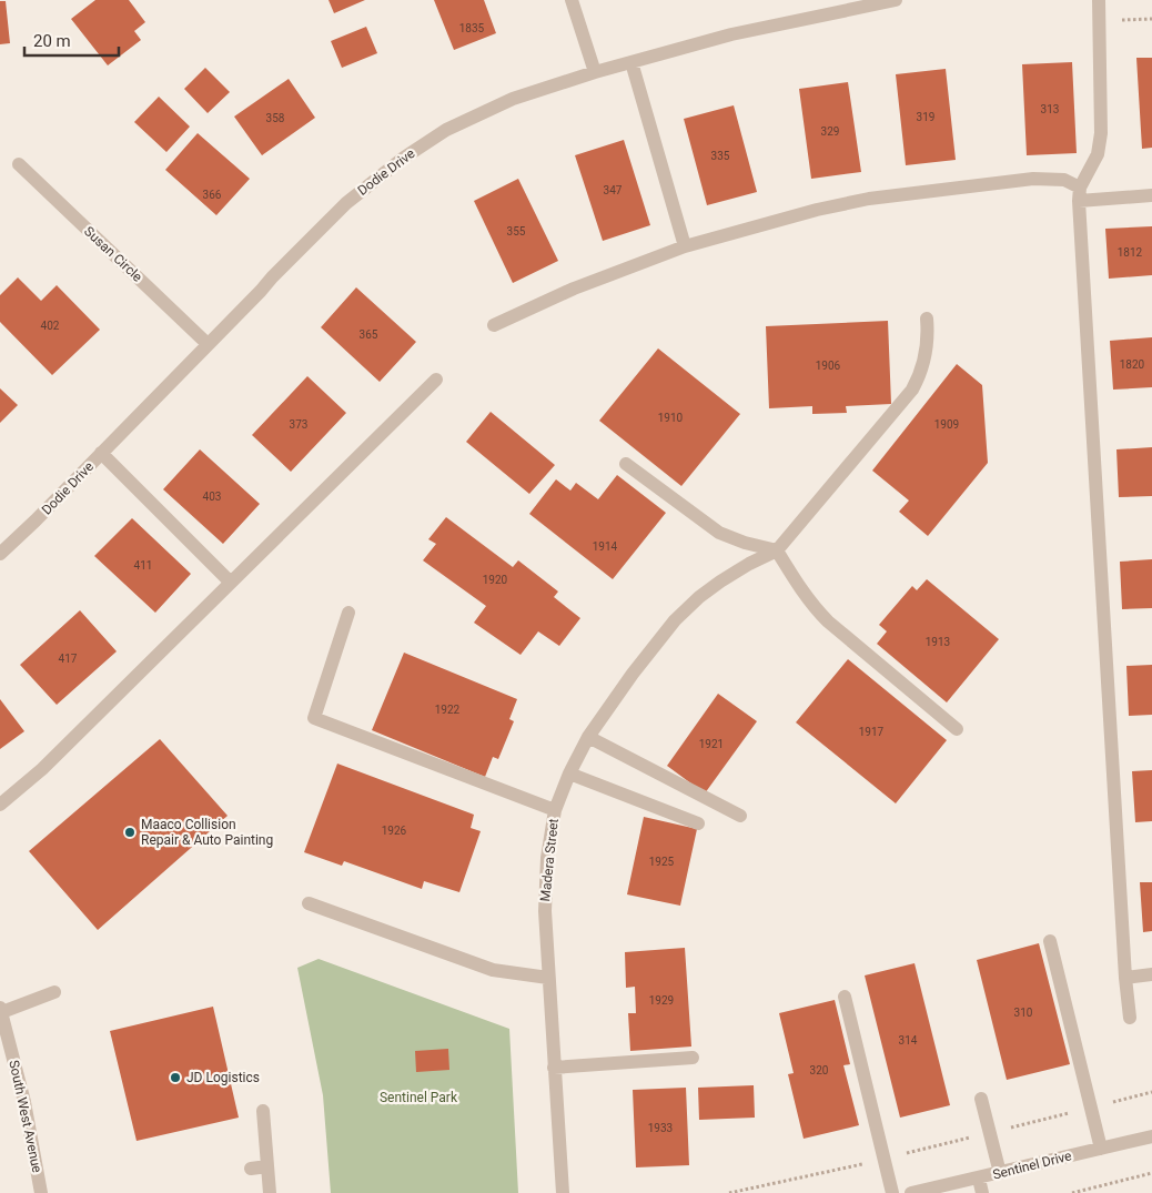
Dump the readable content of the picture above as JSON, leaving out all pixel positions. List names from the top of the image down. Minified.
{"streets":{"street":["Dodie Drive","Susan Circle","Madera Street","South West Avenue","Sentinel Drive"]},"crossings":[["Dodie Drive","Susan Circle"]],"parks":["Sentinel Park"],"places":["Maaco Collision Repair & Auto Painting","JD Logistics"],"house_numbers":["1835","313","319","358","329","335","347","366","355","1812","402","365","1820","1906","1910","373","1909","403","1914","411","1920","1913","417","1922","1917","1921","1926","1925","1929","310","314","320","1933"],"scale_bar":"20 m"}
